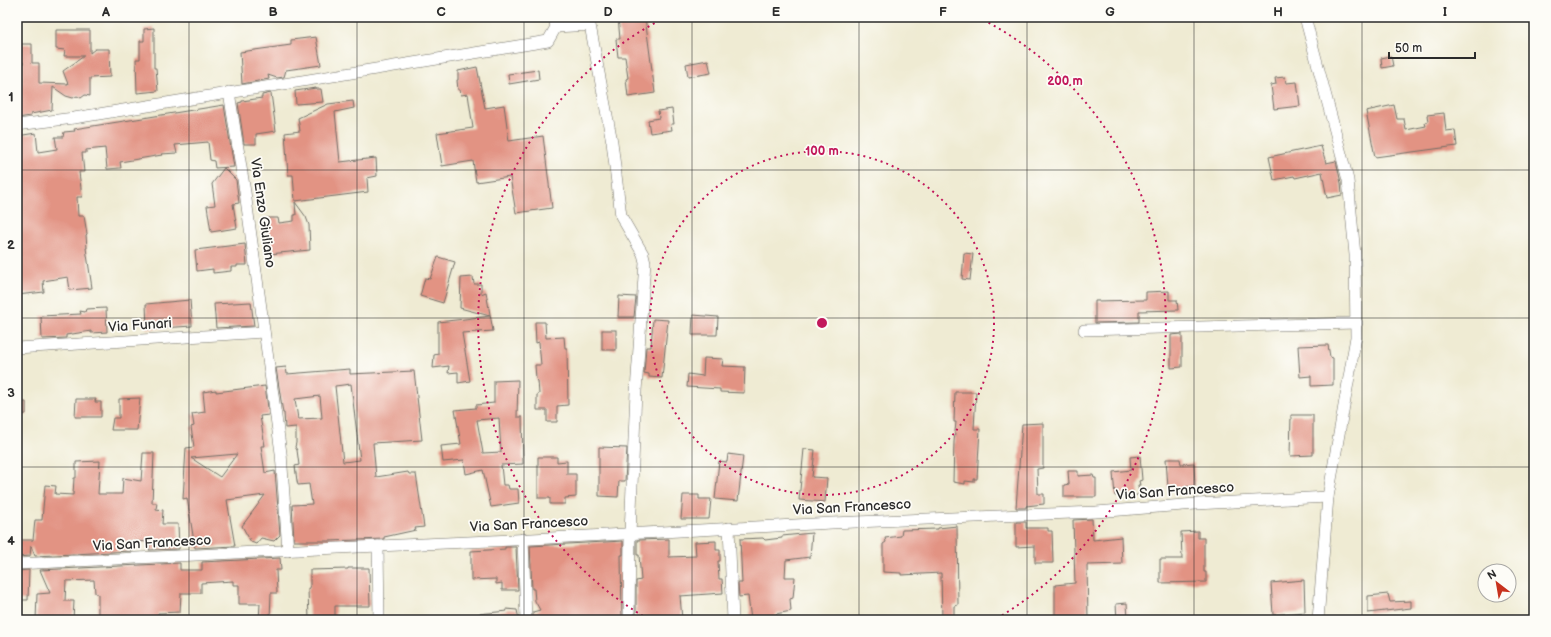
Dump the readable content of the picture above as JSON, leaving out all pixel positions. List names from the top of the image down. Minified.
{"streets":{"street":["Via Enzo Giuliano","Via Funari","Via San Francesco"]},"crossings":[["Via Enzo Giuliano","Via Funari"],["Via Enzo Giuliano","Via San Francesco"]],"scale_bar":"50 m","north":"top left","grid":{"columns":["A","B","C","D","E","F","G","H","I"],"rows":["1","2","3","4"]},"rings":["200 m","100 m"]}
